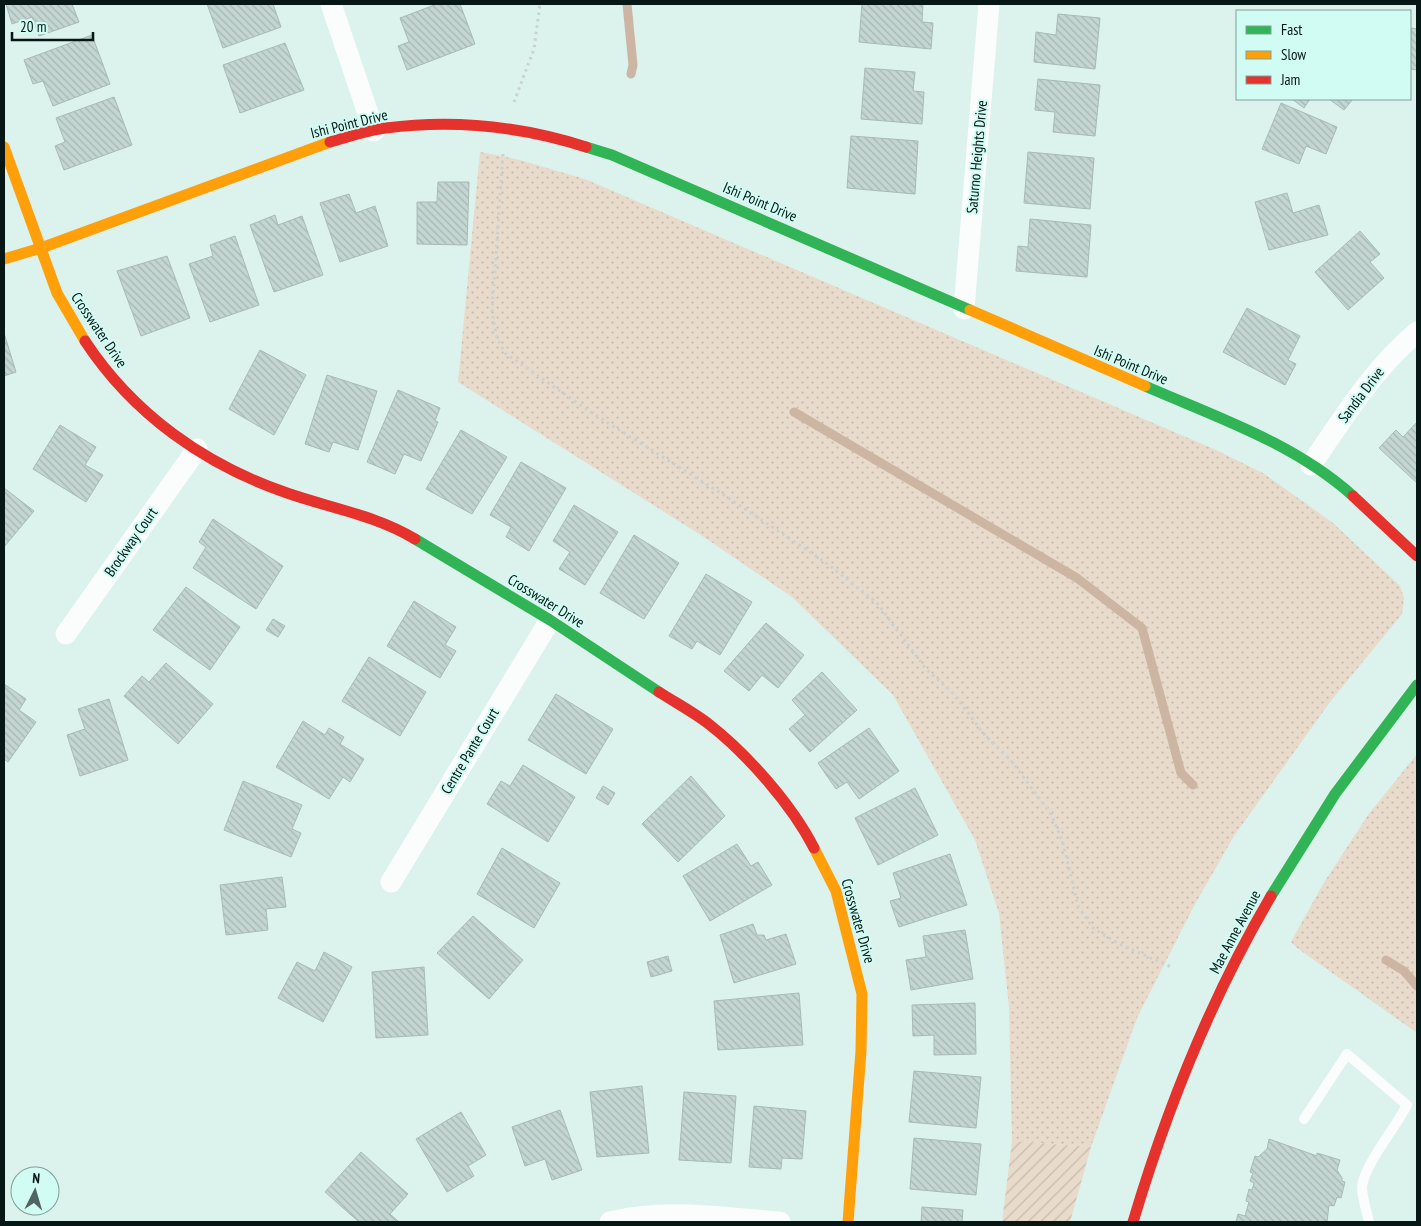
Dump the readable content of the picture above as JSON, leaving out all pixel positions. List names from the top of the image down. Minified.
{"streets":{"street":["Ishi Point Drive","Saturno Heights Drive","Crosswater Drive","Sandia Drive","Brockway Court","Centre Pante Court","Mae Anne Avenue"]},"crossings":[["Ishi Point Drive","Saturno Heights Drive"],["Ishi Point Drive","Crosswater Drive"],["Ishi Point Drive","Sandia Drive"],["Crosswater Drive","Brockway Court"],["Crosswater Drive","Centre Pante Court"]],"legend":["Fast","Slow","Jam"],"scale_bar":"20 m","north":"top"}
